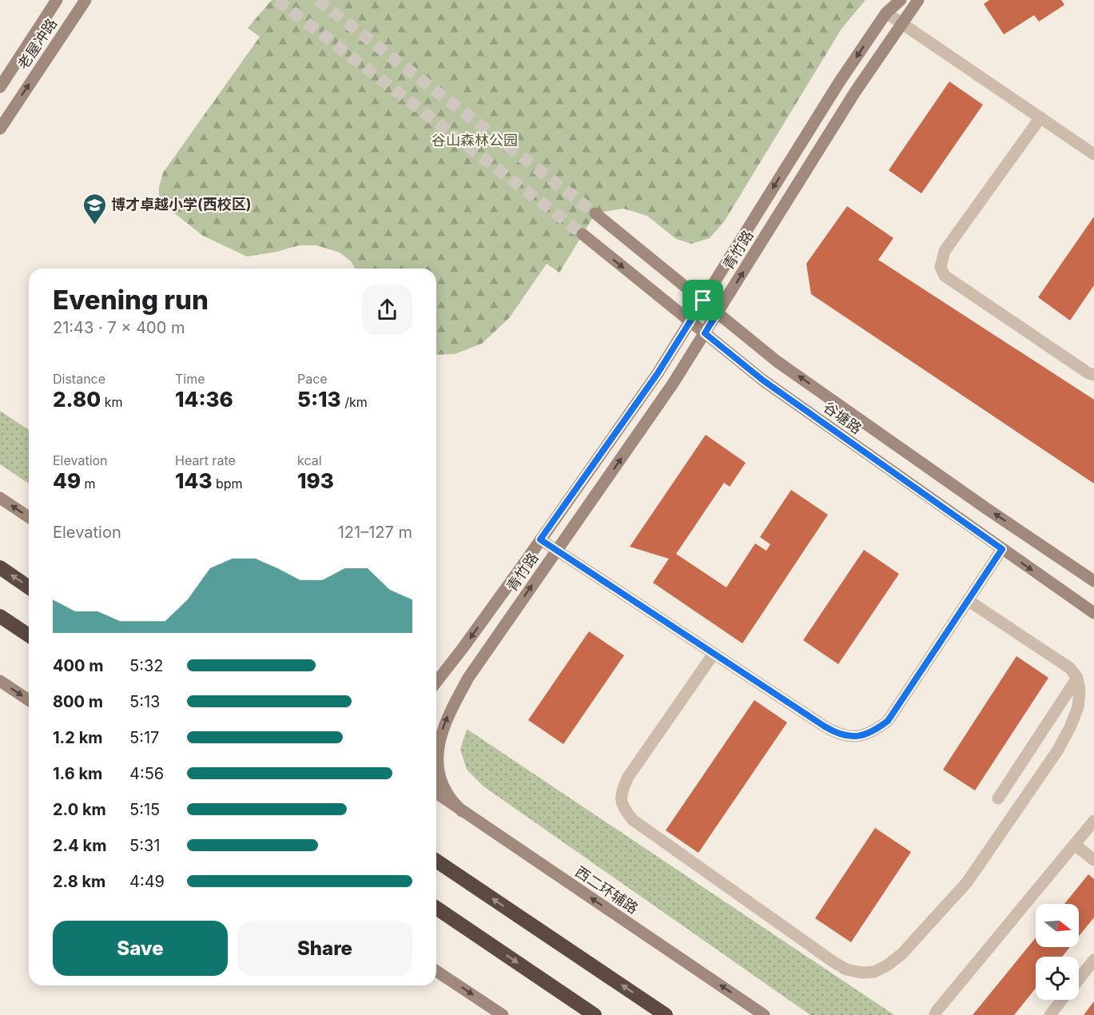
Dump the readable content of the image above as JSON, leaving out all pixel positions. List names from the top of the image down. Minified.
{"streets":{"street":["老屋冲路","青竹路","谷塘路","西二环辅路"]},"crossings":[["青竹路","谷塘路"],["青竹路","西二环辅路"]],"one_way":["西二环辅路"],"parks":["谷山森林公园"],"places":{"school or university":["博才卓越小学(西校区)"]},"north":"right","page":{"heading":["Evening run","21:43 · 7 × 400 m"],"stats":[["Distance","2.80 km"],["Time","14:36"],["Pace","5:13 /km"],["Elevation","49 m"],["Heart rate","143 bpm"],["kcal","193"]],"chart":["Elevation","121–127 m"],"list":[{"name":"400 m","note":"5:32"},{"name":"800 m","note":"5:13"},{"name":"1.2 km","note":"5:17"},{"name":"1.6 km","note":"4:56"},{"name":"2.0 km","note":"5:15"},{"name":"2.4 km","note":"5:31"},{"name":"2.8 km","note":"4:49"}],"buttons":["Save","Share"]}}
